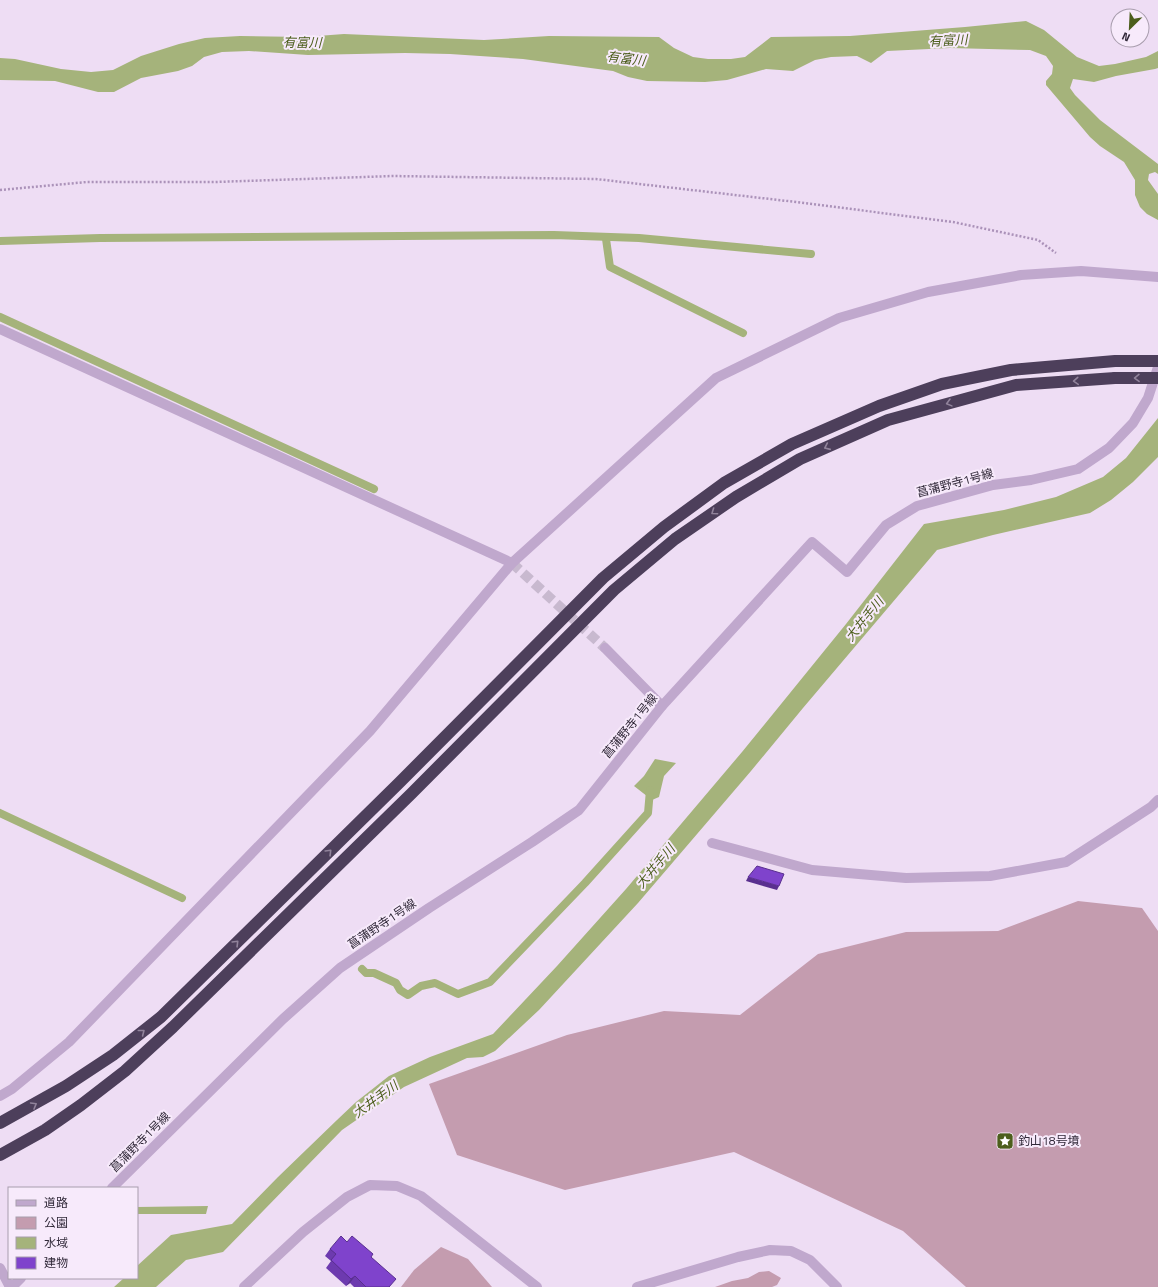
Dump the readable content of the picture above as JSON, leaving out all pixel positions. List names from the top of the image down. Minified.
{"streets":{"street":["菖蒲野寺1号線"]},"water":["有富川","大井手川"],"places":{"place":["釣山18号墳"]},"legend":["道路","公園","水域","建物"],"north":"bottom left"}
